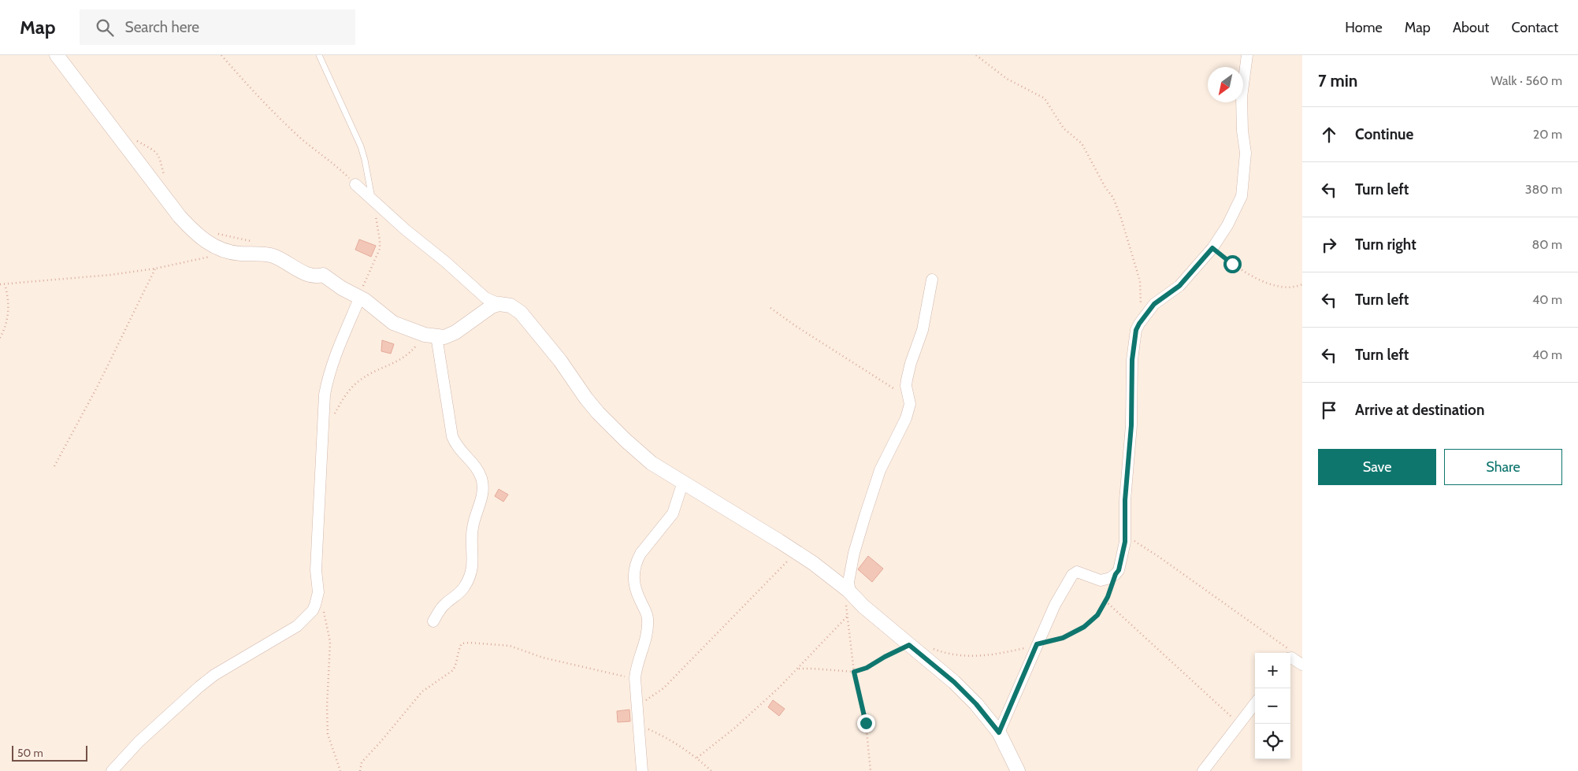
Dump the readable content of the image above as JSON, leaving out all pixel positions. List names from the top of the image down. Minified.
{"scale_bar":"50 m","north":"bottom left","page":{"header":"Map","search":"Search here","nav":["Home","Map","About","Contact"],"heading":["7 min","Walk · 560 m"],"list":[["Continue","20 m"],["Turn left","380 m"],["Turn right","80 m"],["Turn left","40 m"],["Turn left","40 m"],"Arrive at destination"],"buttons":["Save","Share"],"map_buttons":["+","−"],"scale":"50 m"}}
